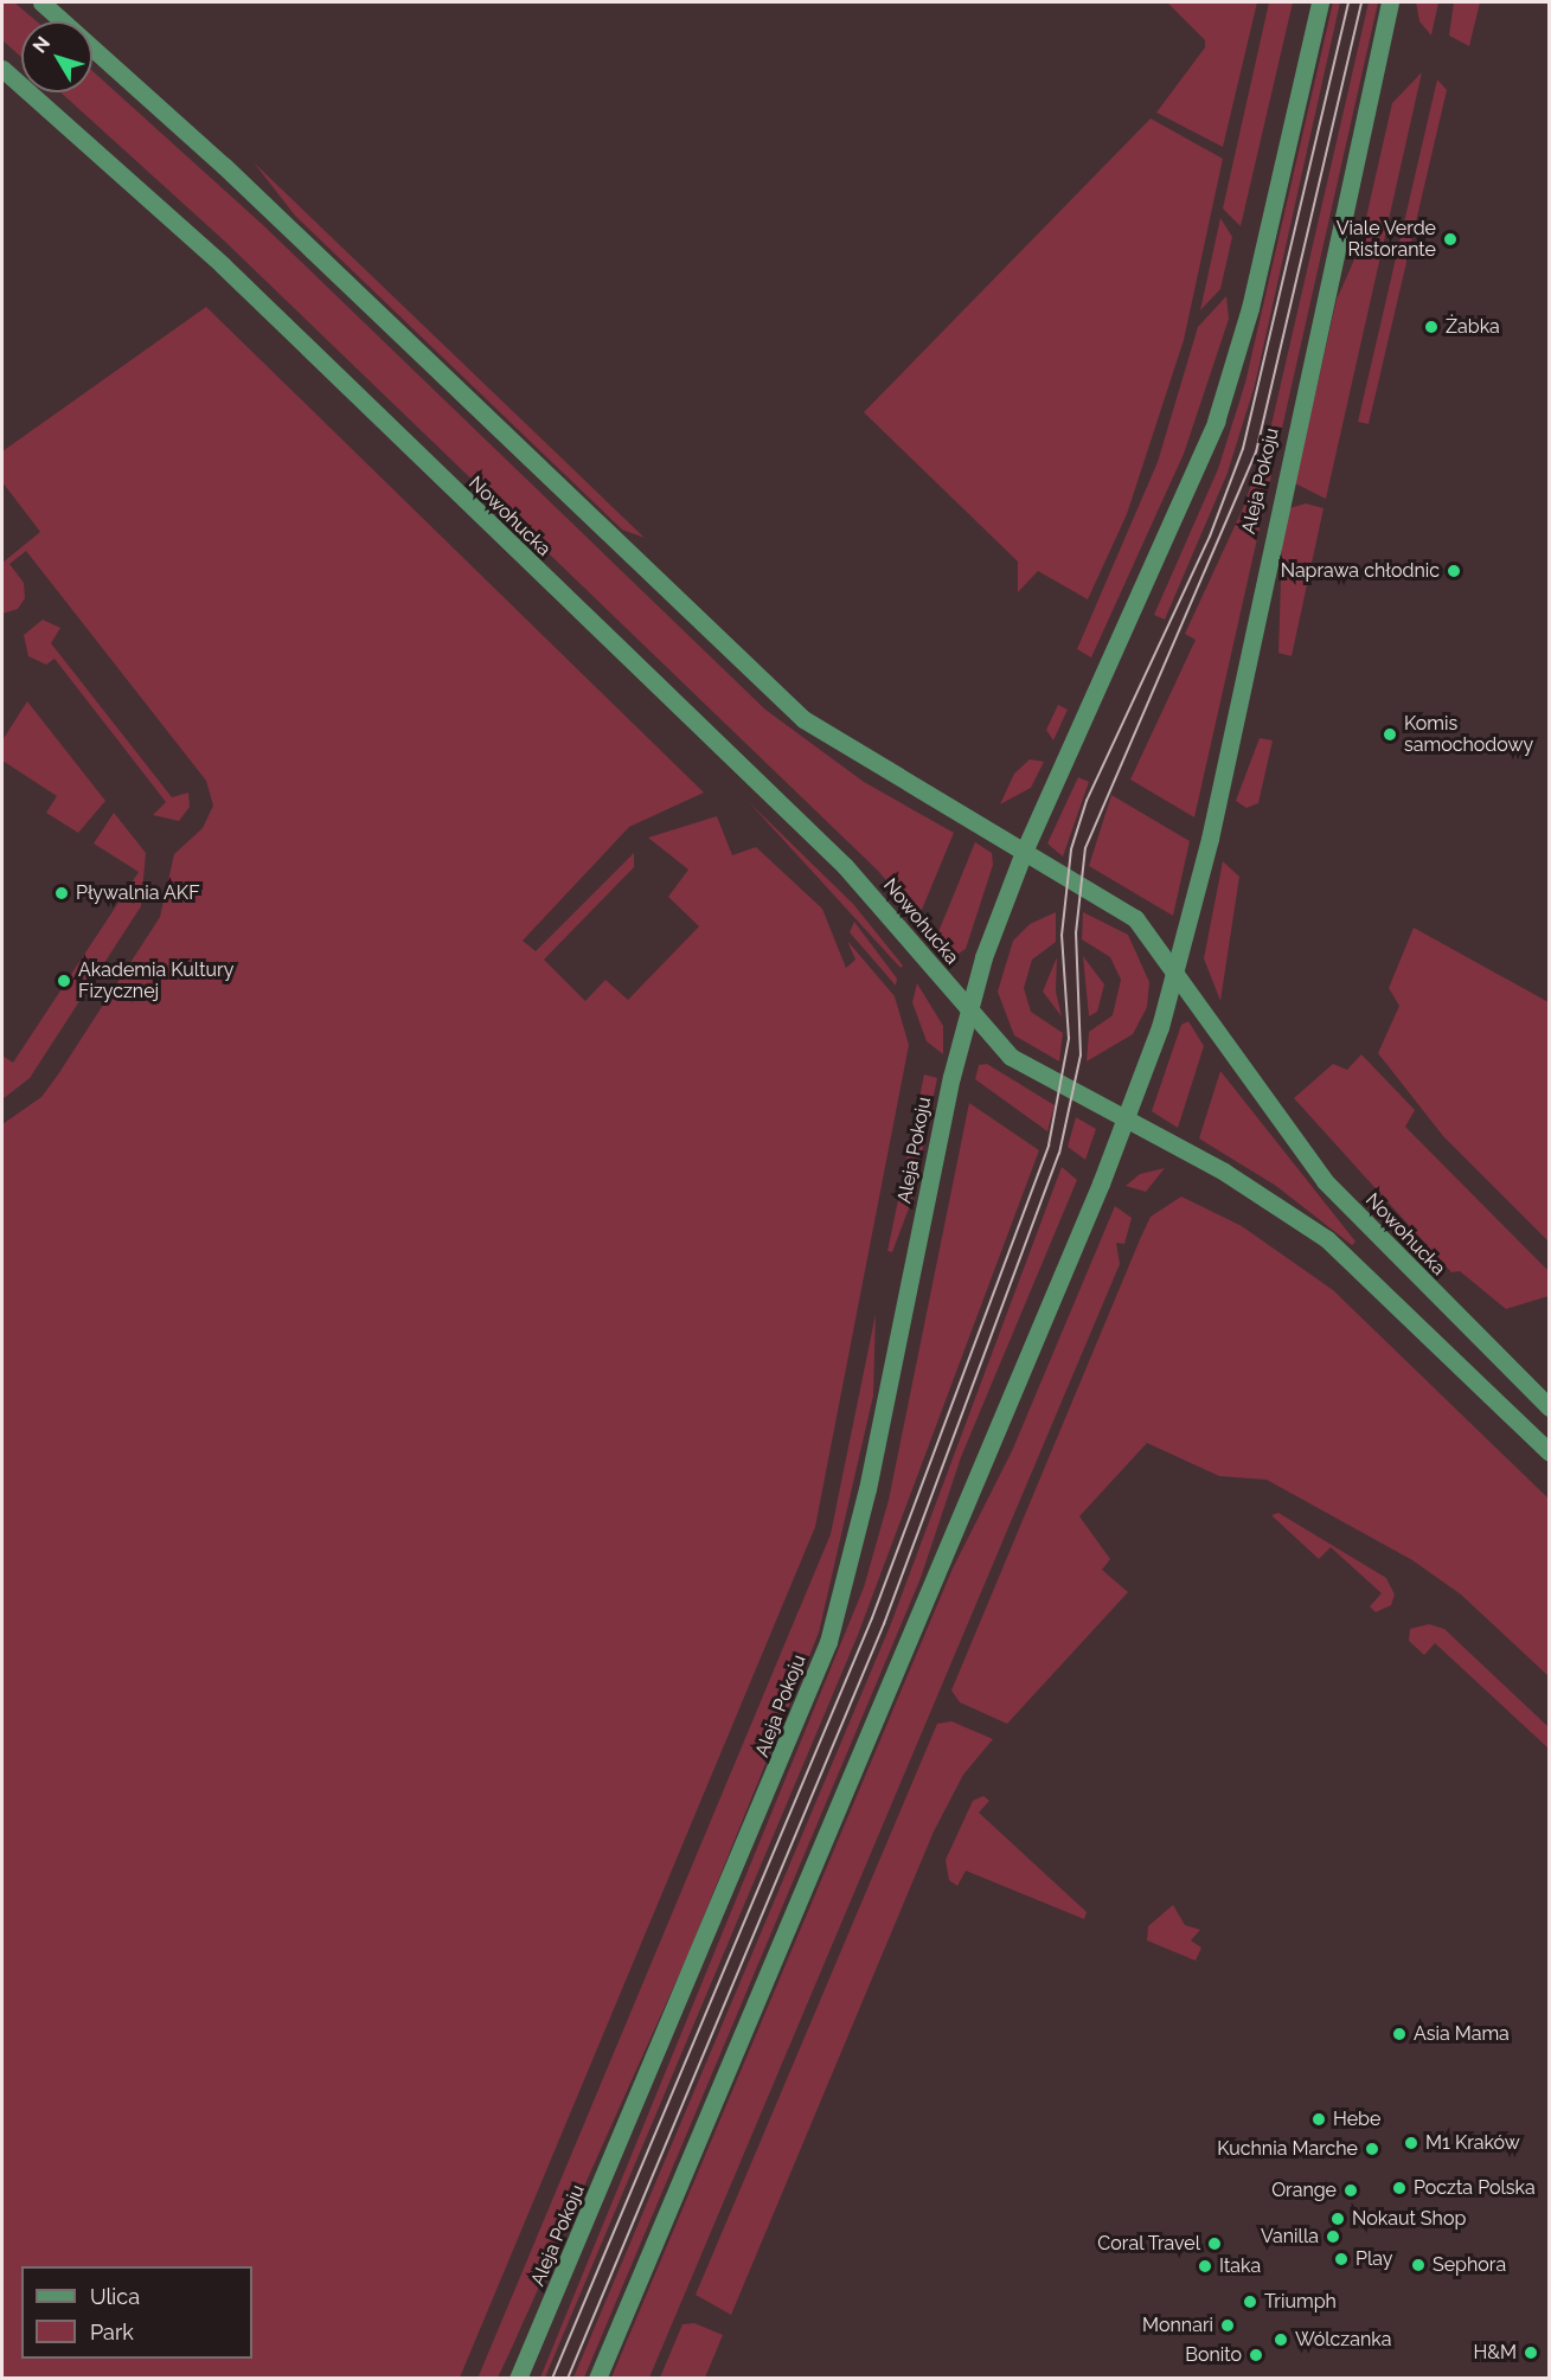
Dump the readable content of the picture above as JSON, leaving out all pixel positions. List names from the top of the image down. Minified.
{"streets":{"main road":["Aleja Pokoju","Nowohucka"]},"crossings":[["Aleja Pokoju","Nowohucka"]],"places":["Viale Verde Ristorante","Żabka","Naprawa chłodnic","Komis samochodowy","Pływalnia AKF","Akademia Kultury Fizycznej","Asia Mama","Hebe","M1 Kraków","Kuchnia Marche","Poczta Polska","Orange","Nokaut Shop","Vanilla","Coral Travel","Play","Sephora","Itaka","Triumph","Monnari","Wólczanka","H&M","Bonito"],"legend":["Ulica","Park"],"north":"top left"}
